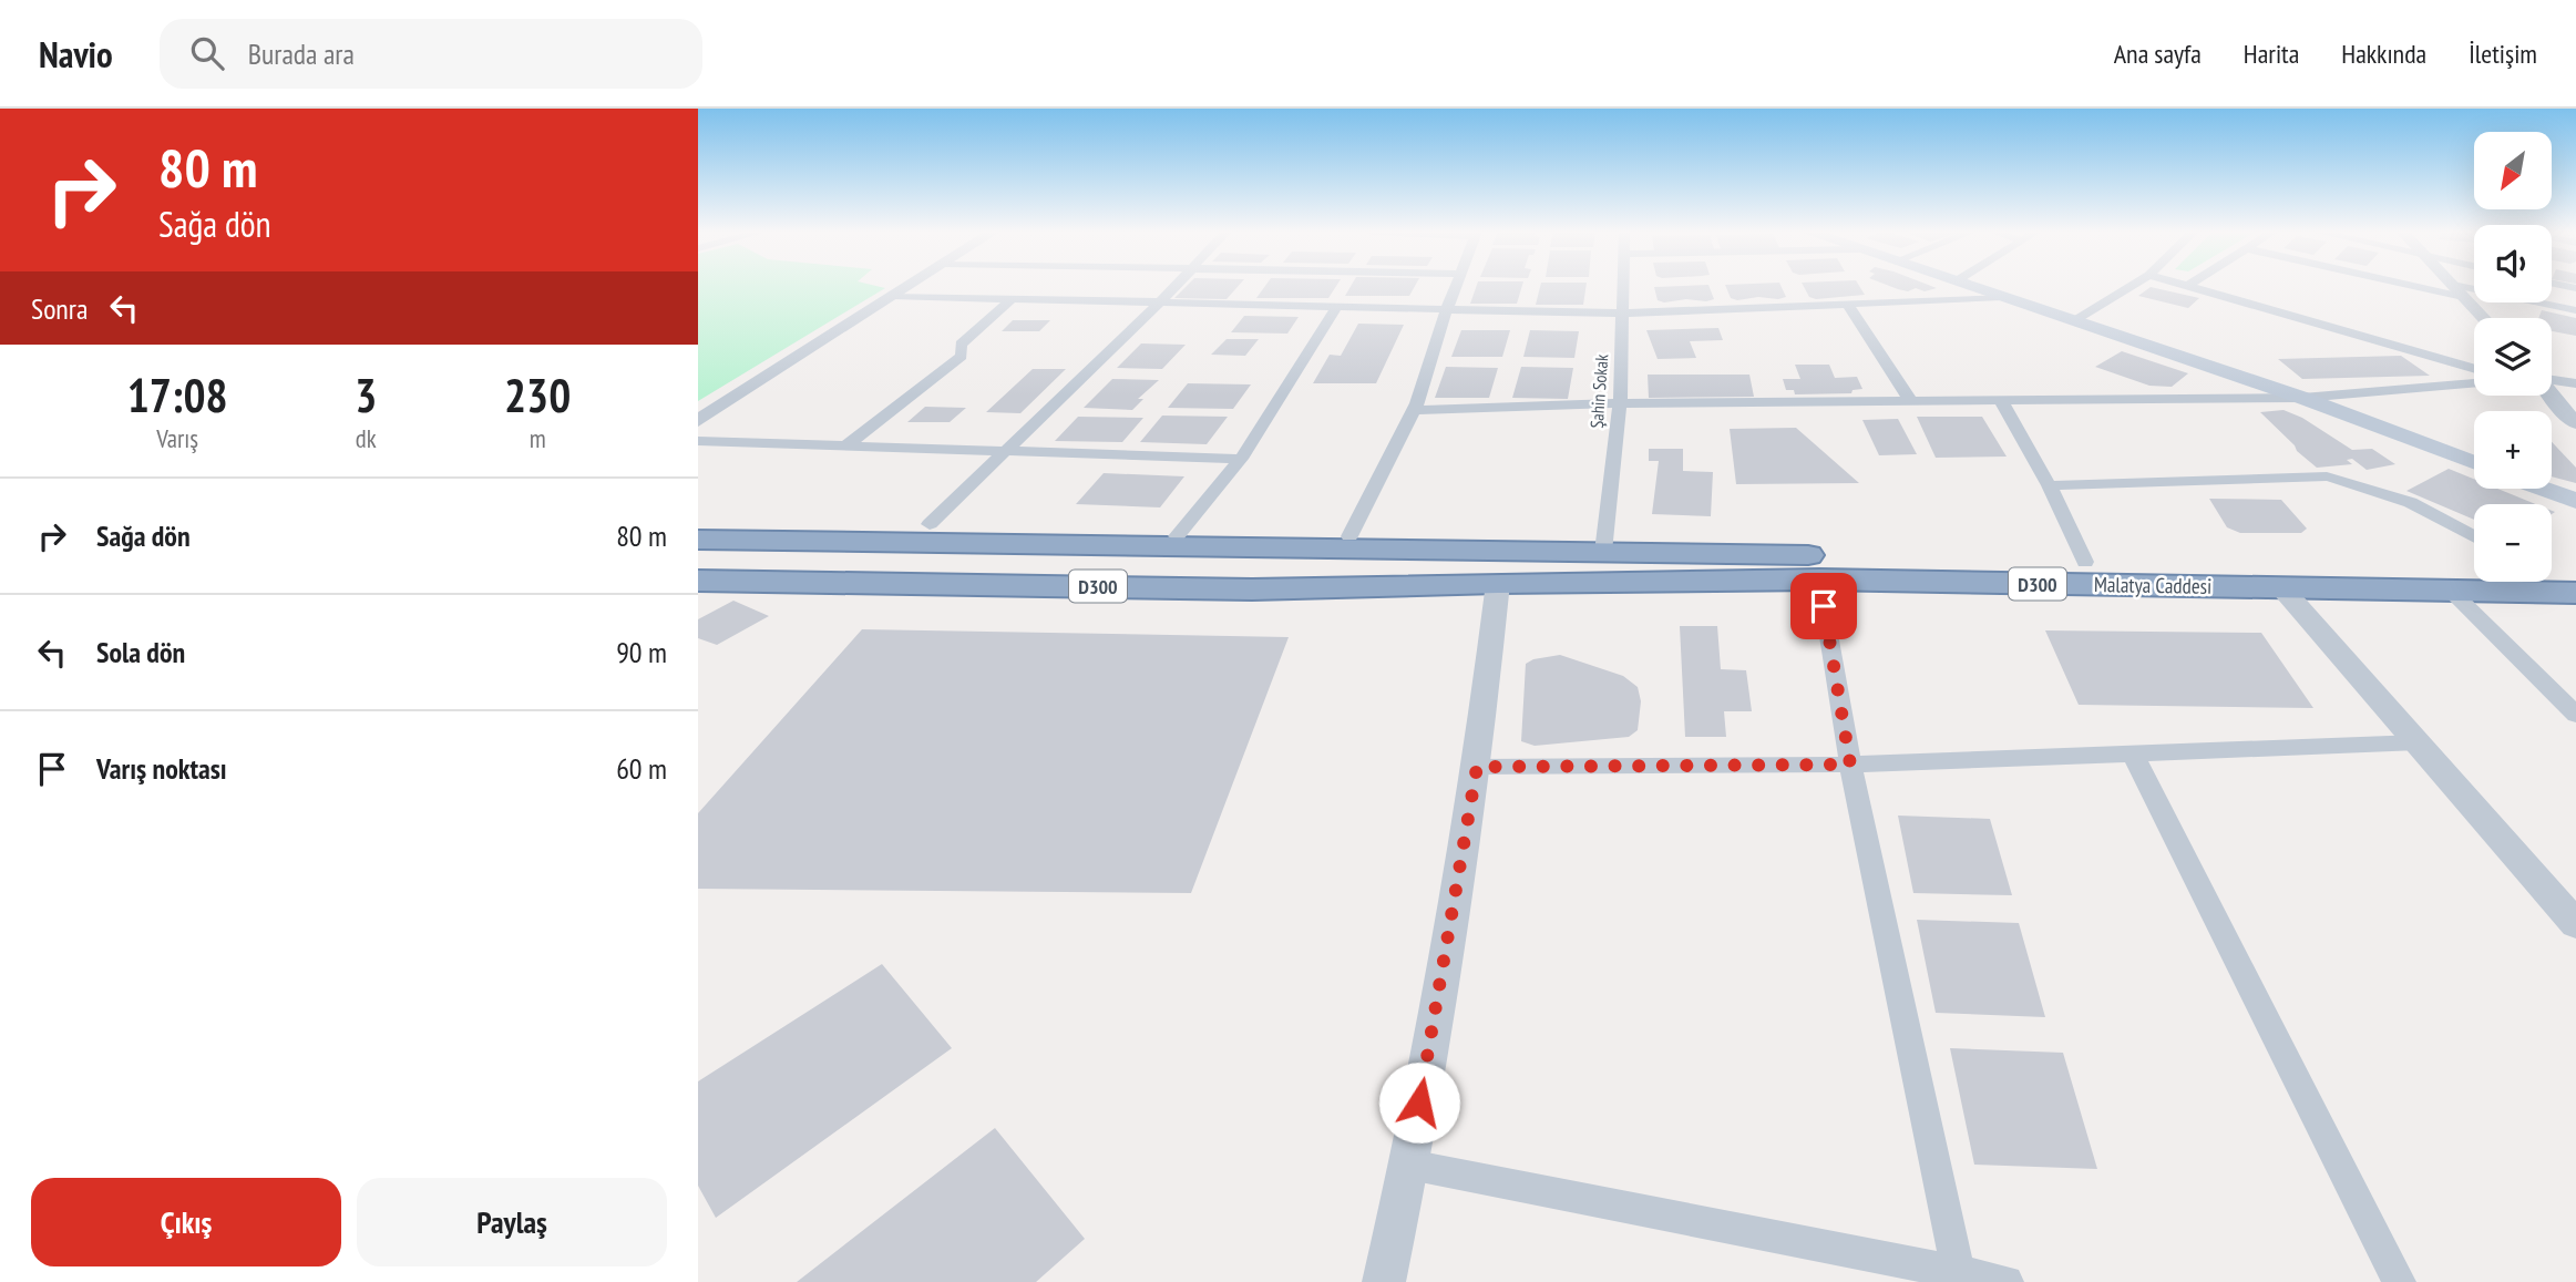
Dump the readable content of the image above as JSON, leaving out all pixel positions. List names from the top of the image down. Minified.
{"streets":{"highway":["D300","Malatya Caddesi"],"street":["Şahin Sokak"]},"crossings":[["Şahin Sokak","Malatya Caddesi"],["D300","Malatya Caddesi"]],"north":"bottom left","page":{"header":"Navio","search":"Burada ara","nav":["Ana sayfa","Harita","Hakkında","İletişim"],"turn":["80 m","Sağa dön"],"map_buttons":["+","−"],"then":"Sonra","eta":["17:08","Varış","3","dk","230","m"],"list":[{"name":"Sağa dön","value":"80 m"},{"name":"Sola dön","value":"90 m"},{"name":"Varış noktası","value":"60 m"}],"buttons":["Çıkış","Paylaş"]}}
